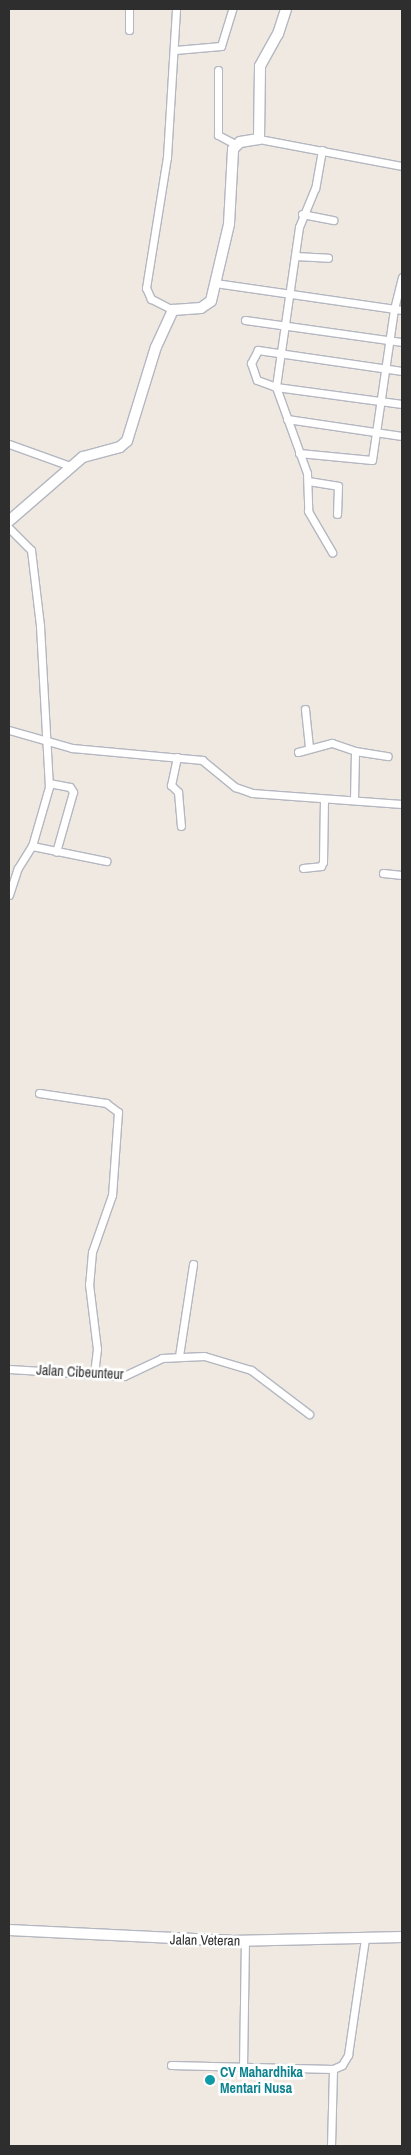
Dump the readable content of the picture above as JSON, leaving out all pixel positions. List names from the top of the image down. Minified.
{"streets":{"street":["Jalan Cibeunteur","Jalan Veteran"]},"places":["CV Mahardhika Mentari Nusa"]}
